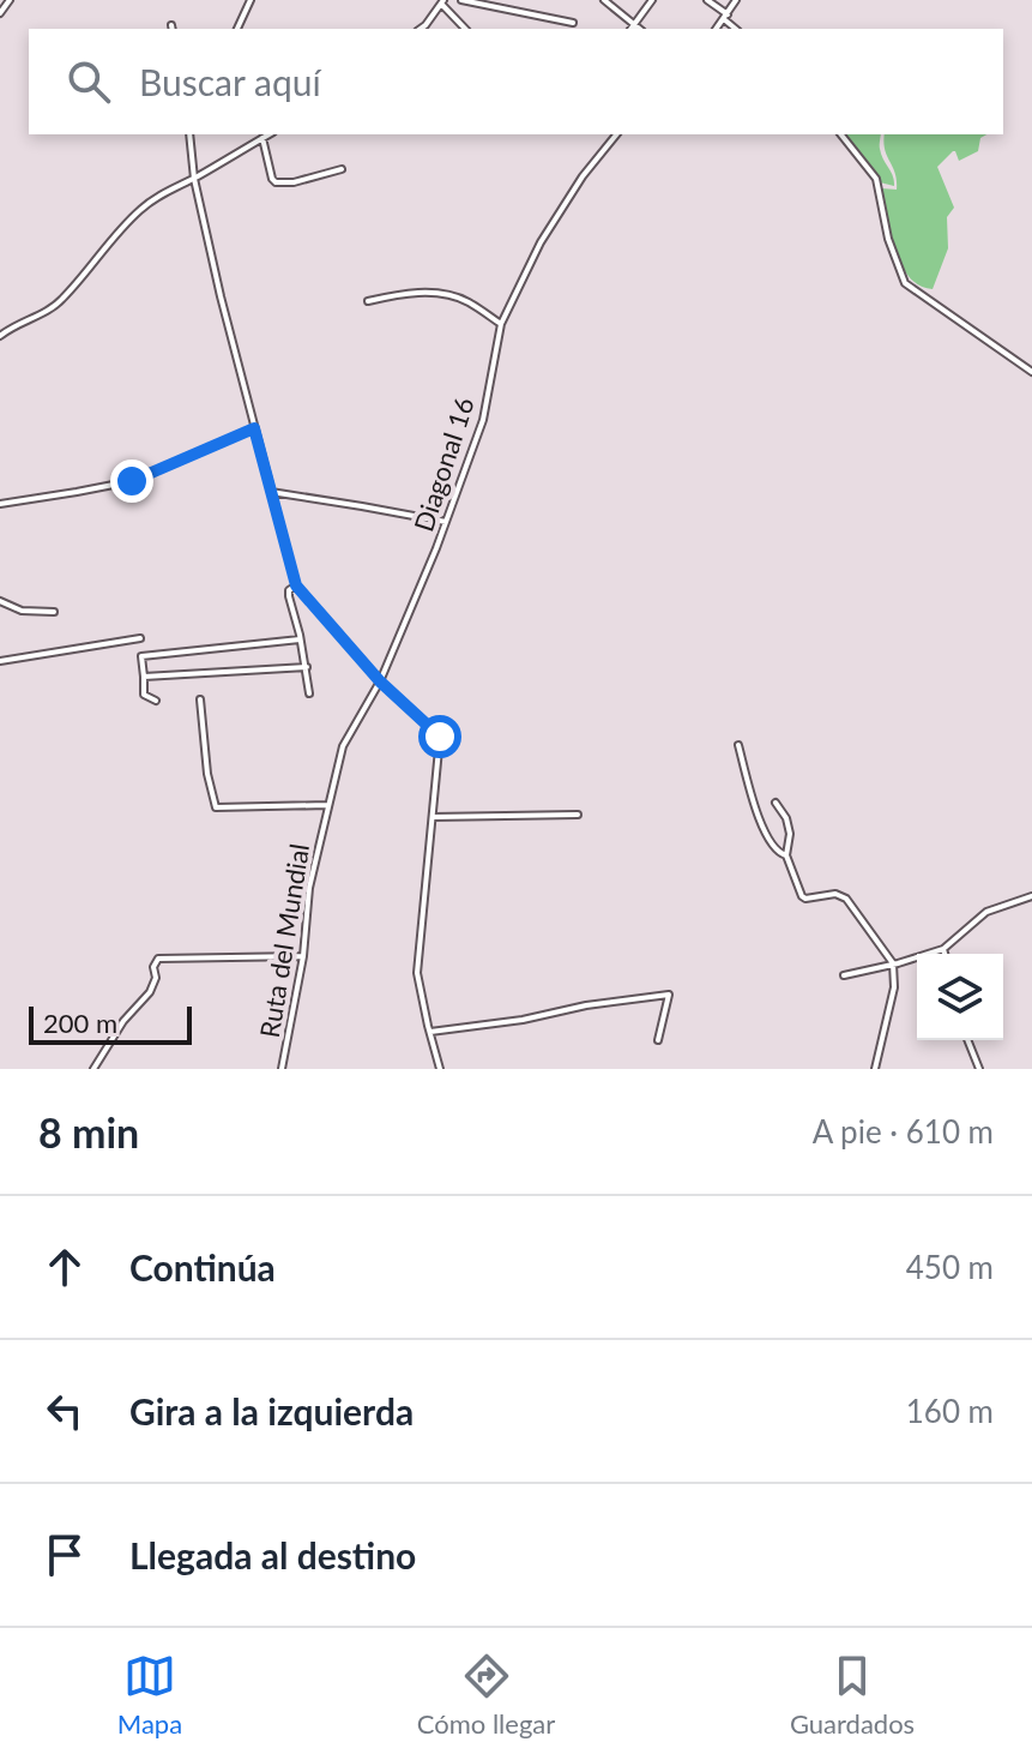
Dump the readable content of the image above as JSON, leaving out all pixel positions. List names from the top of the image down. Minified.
{"streets":{"street":["Diagonal 16","Ruta del Mundial"]},"crossings":[["Diagonal 16","Ruta del Mundial"]],"scale_bar":"200 m","page":{"search":"Buscar aquí","scale":"200 m","heading":["8 min","A pie · 610 m"],"list":[["Continúa","450 m"],["Gira a la izquierda","160 m"],"Llegada al destino"],"nav":["Mapa","Cómo llegar","Guardados"]}}
